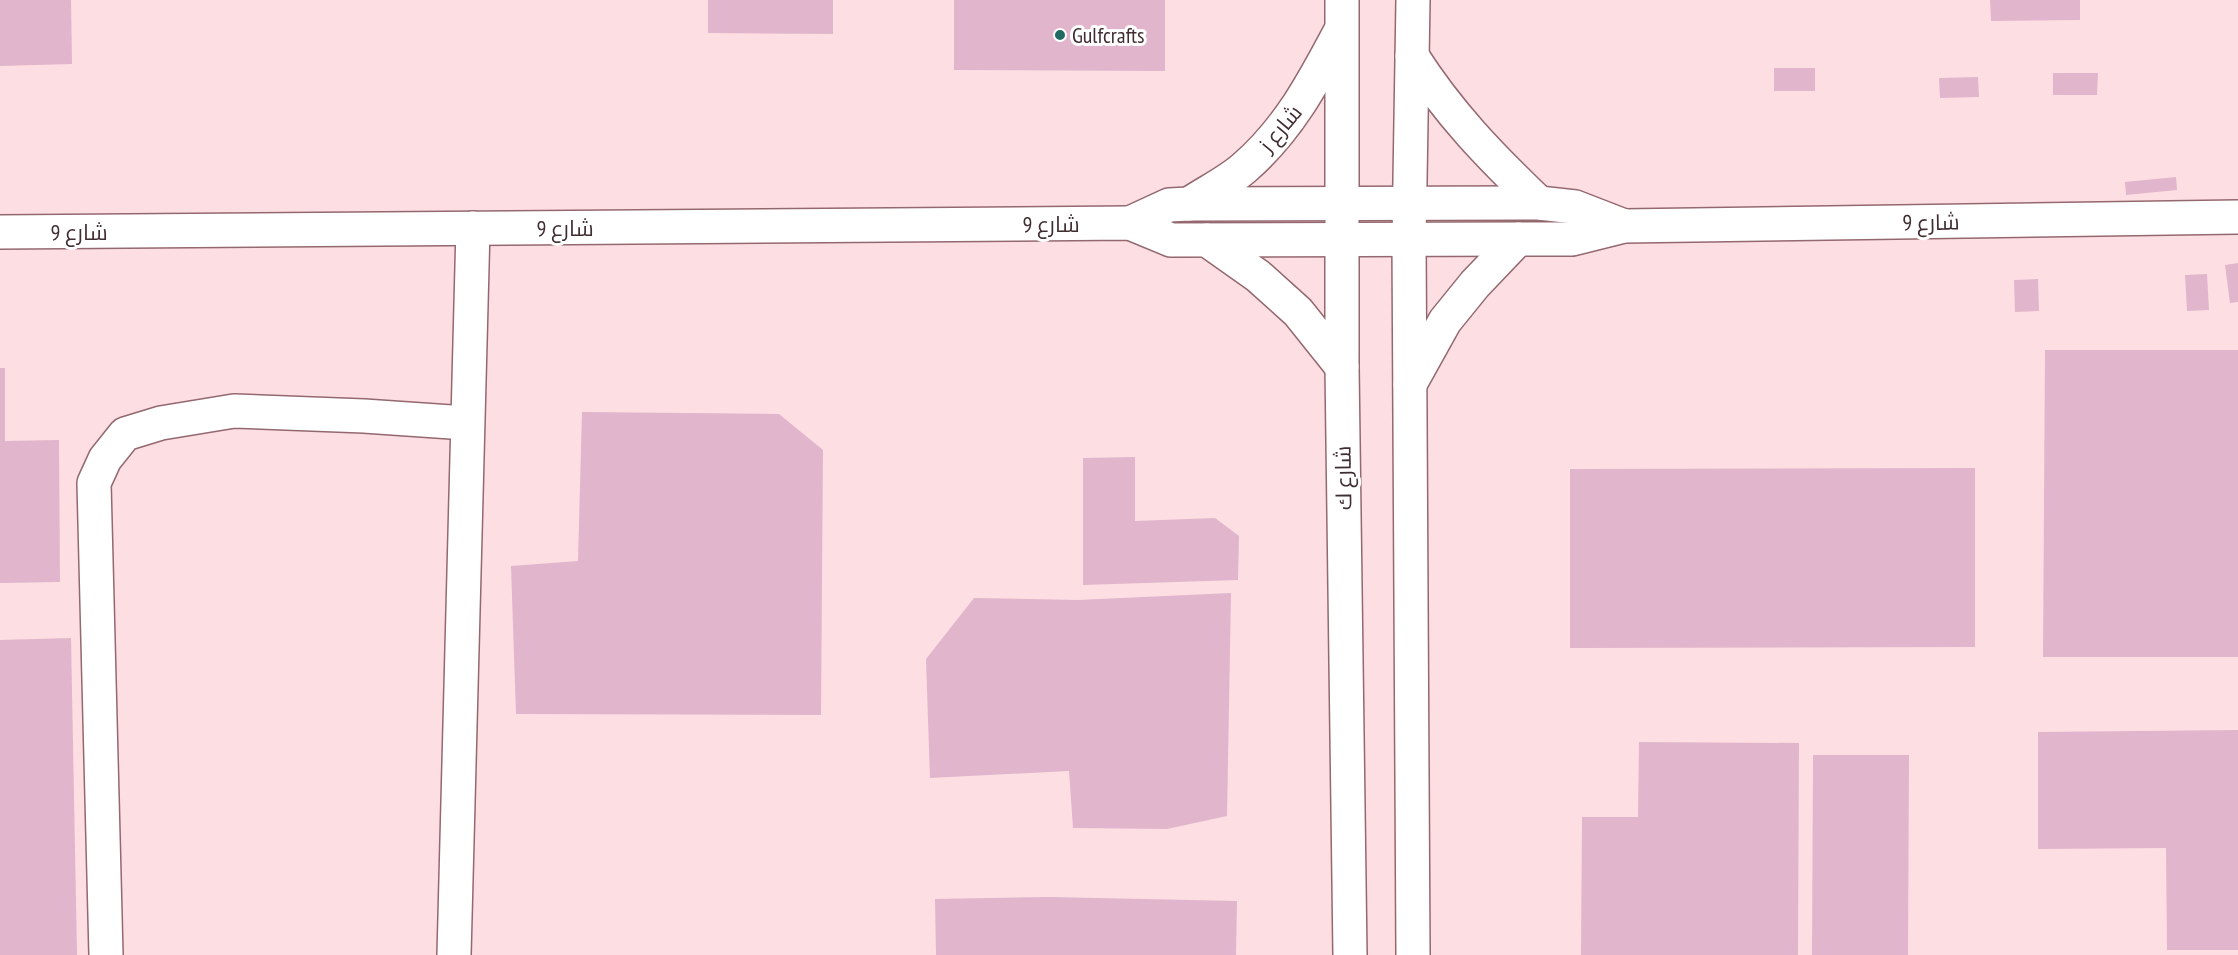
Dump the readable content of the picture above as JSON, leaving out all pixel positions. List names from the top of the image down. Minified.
{"streets":{"street":["شارع ز","شارع 9","شارع ك"]},"crossings":[["شارع ز","شارع 9"],["شارع ز","شارع ك"],["شارع 9","شارع ك"]],"places":["Gulfcrafts"]}
